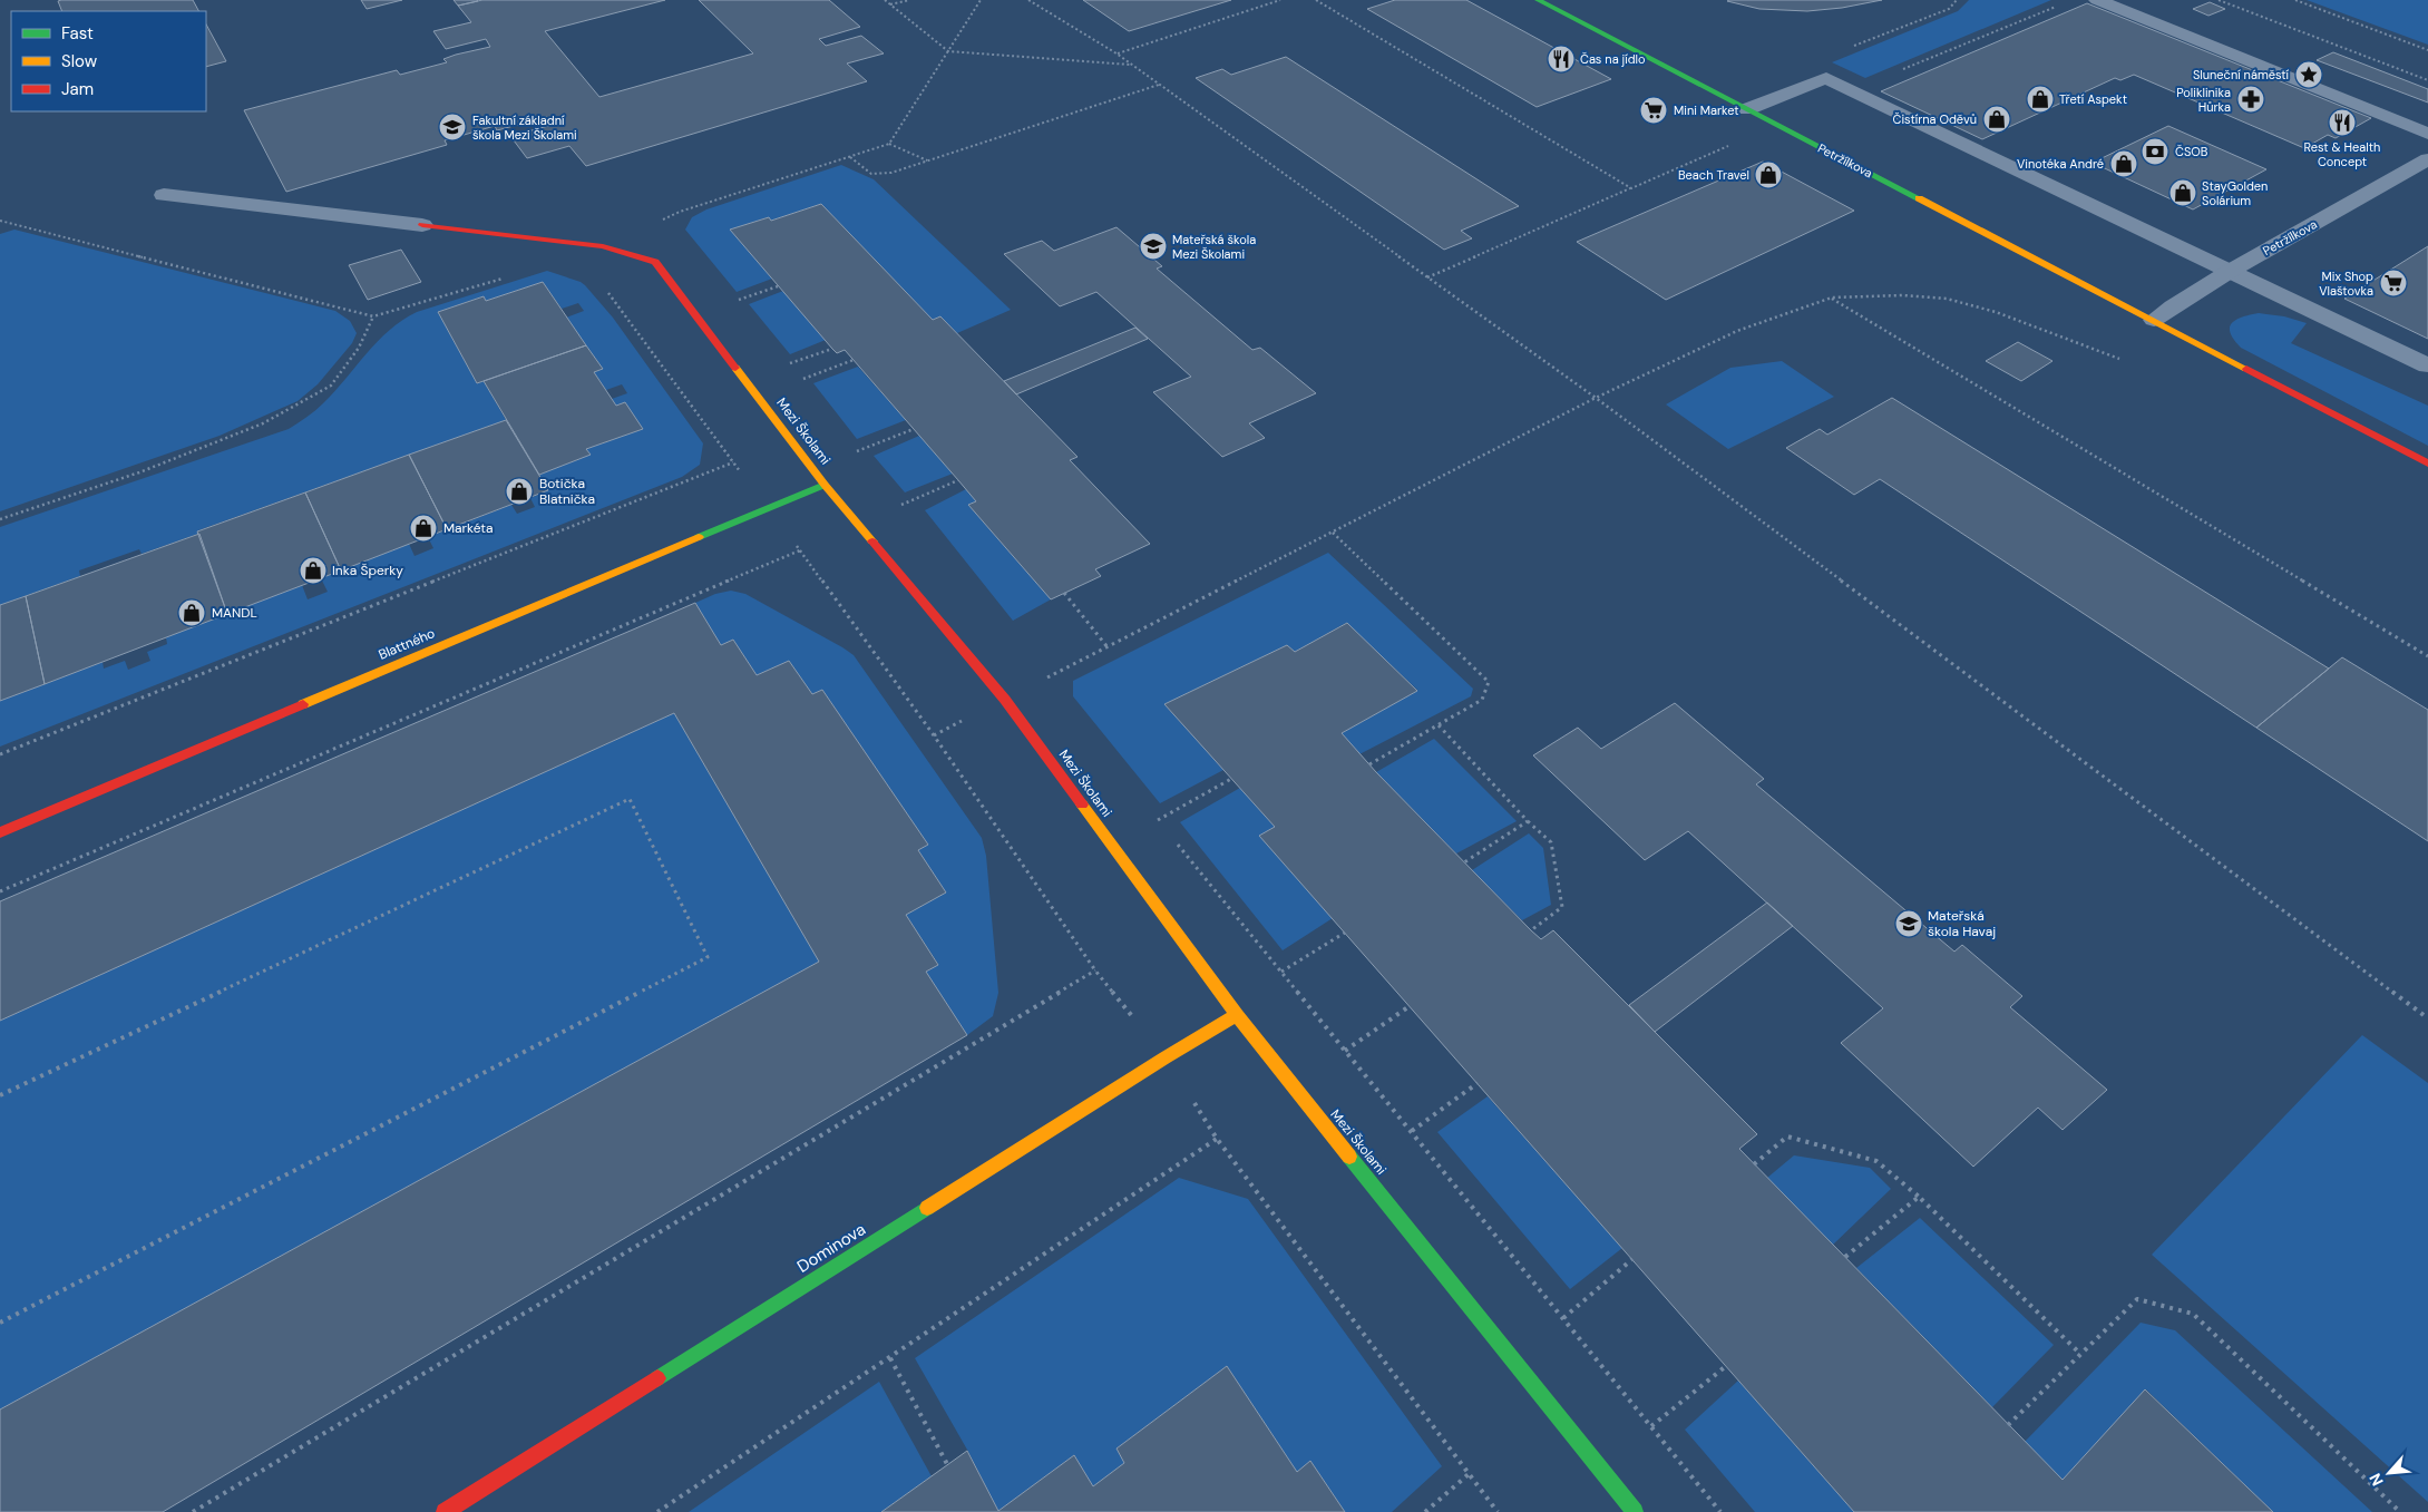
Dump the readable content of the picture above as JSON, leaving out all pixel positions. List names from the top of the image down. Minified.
{"streets":{"street":["Petržílkova","Mezi Školami","Blattného","Dominova"]},"crossings":[["Mezi Školami","Blattného"],["Mezi Školami","Dominova"]],"places":{"restaurant":["Čas na jídlo","Rest & Health Concept"],"place":["Sluneční náměstí"],"shop":["Třetí Aspekt","Čistírna Oděvů","Vinotéka André","Beach Travel","StayGolden Solárium","Botička Blatnička","Markéta","Inka Šperky","MANDL"],"pharmacy":["Poliklinika Hůrka"],"supermarket":["Mini Market","Mix Shop Vlaštovka"],"school or university":["Fakultní základní škola Mezi Školami","Mateřská škola Mezi Školami","Mateřská škola Havaj"],"bank":["ČSOB"]},"legend":["Fast","Slow","Jam"],"north":"bottom left"}
